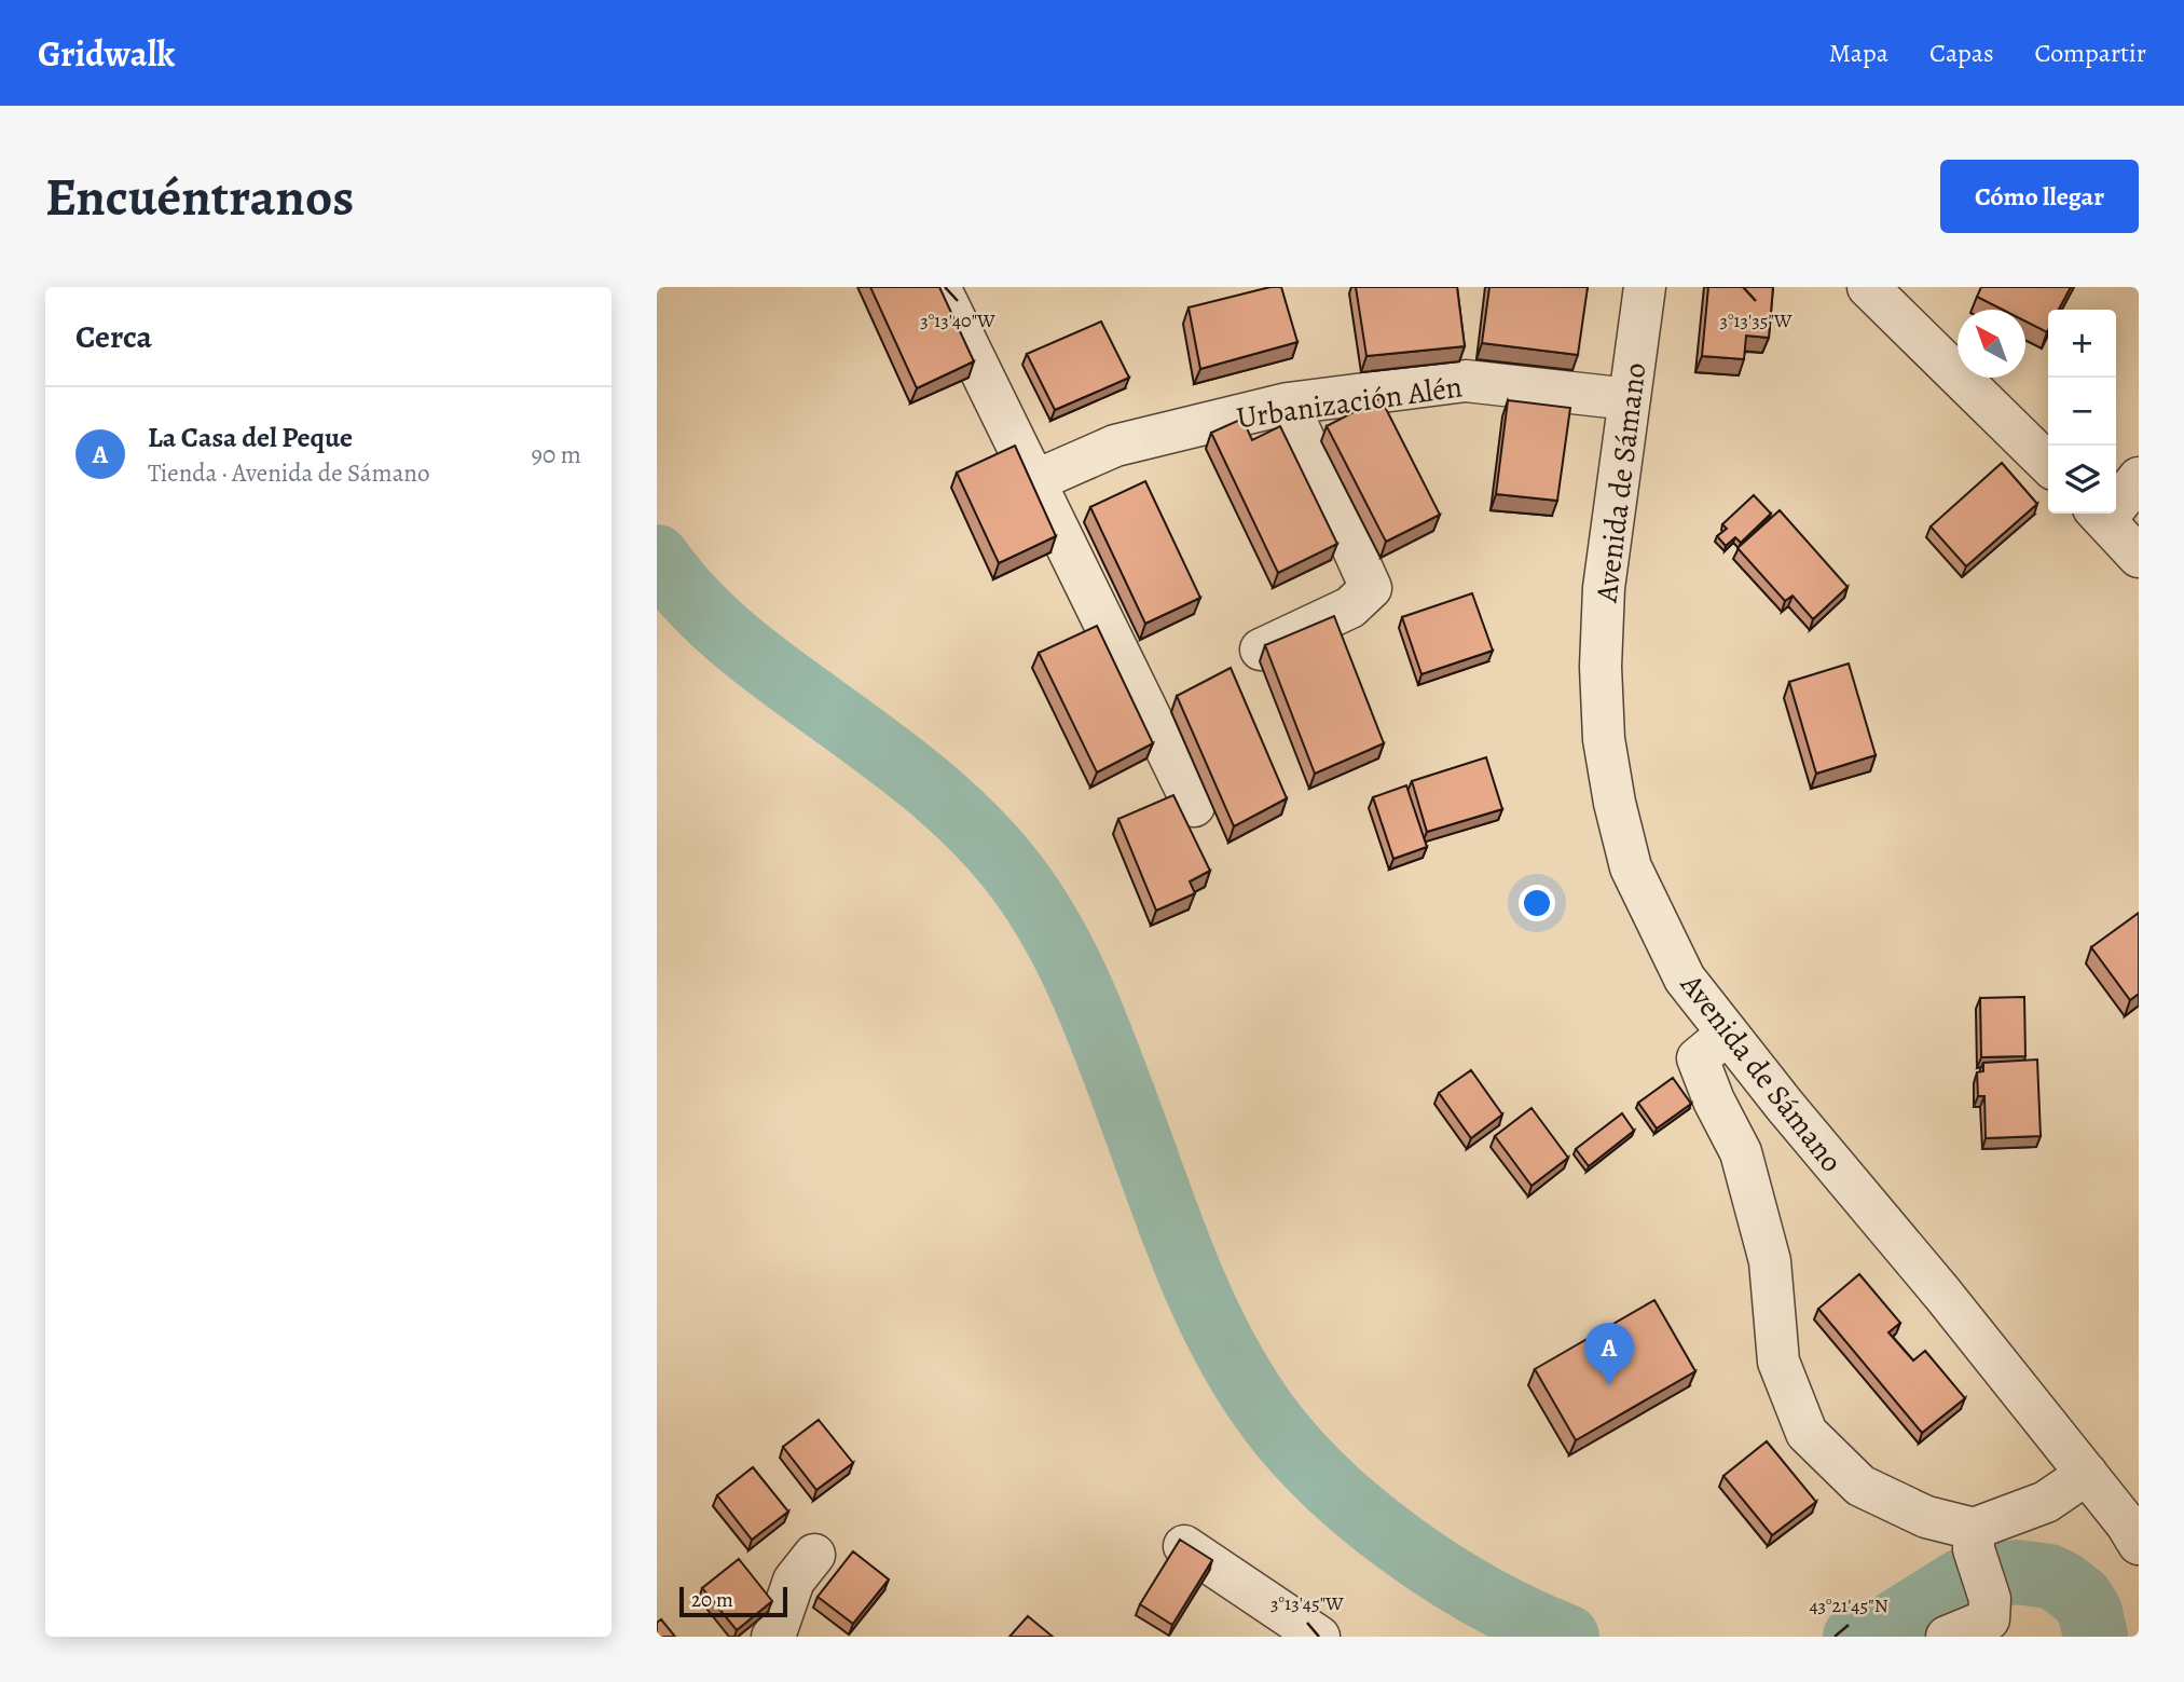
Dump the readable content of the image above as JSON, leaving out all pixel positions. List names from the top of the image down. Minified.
{"streets":{"street":["Urbanización Alén","Avenida de Sámano"]},"crossings":[["Urbanización Alén","Avenida de Sámano"]],"scale_bar":"20 m","north":"top left","page":{"header":"Gridwalk","nav":["Mapa","Capas","Compartir"],"buttons":"Cómo llegar","title":"Encuéntranos","heading":"Cerca","map_buttons":["+","−"],"list":[{"mark":"A","name":"La Casa del Peque","note":"Tienda · Avenida de Sámano","value":"90 m"}],"pins":"A","scale":"20 m"},"coordinates":["3°13'40\"W","3°13'35\"W","3°13'45\"W","43°21'45\"N"]}
